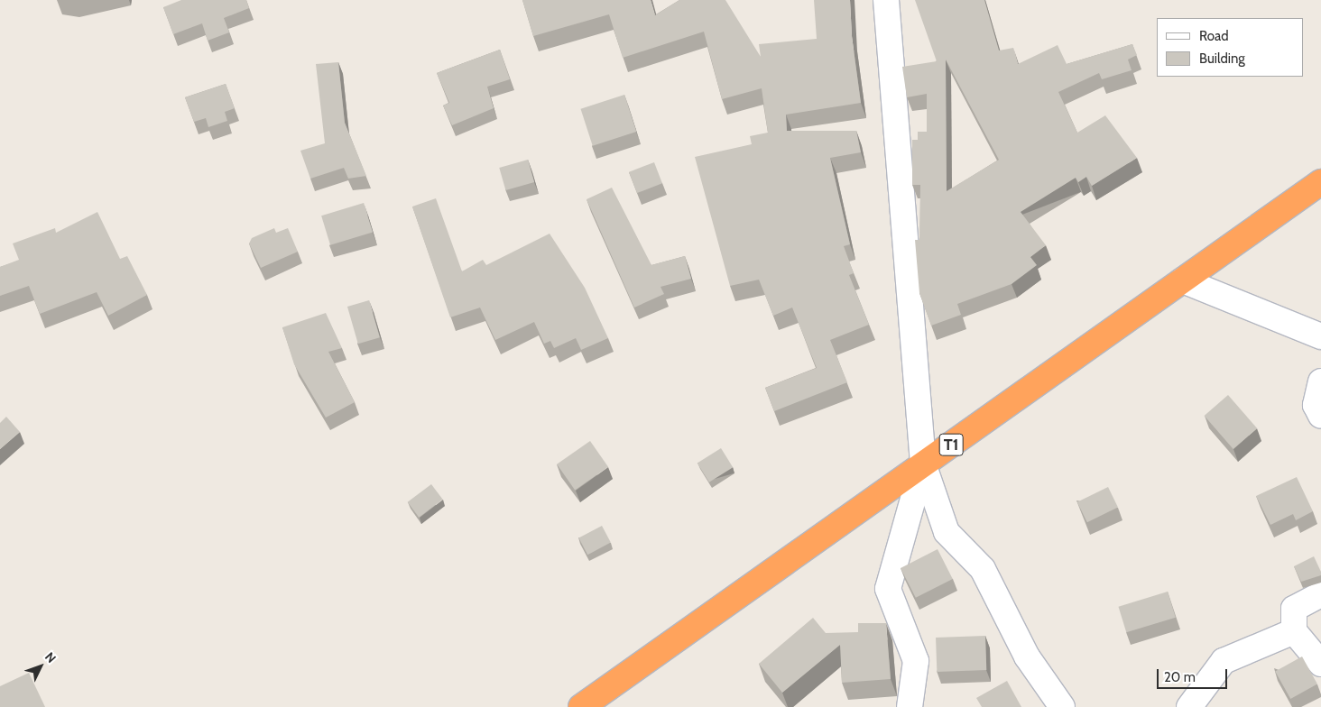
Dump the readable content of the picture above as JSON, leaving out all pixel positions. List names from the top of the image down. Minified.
{"streets":{"highway":["T1"]},"legend":["Road","Building"],"scale_bar":"20 m","north":"top right"}
